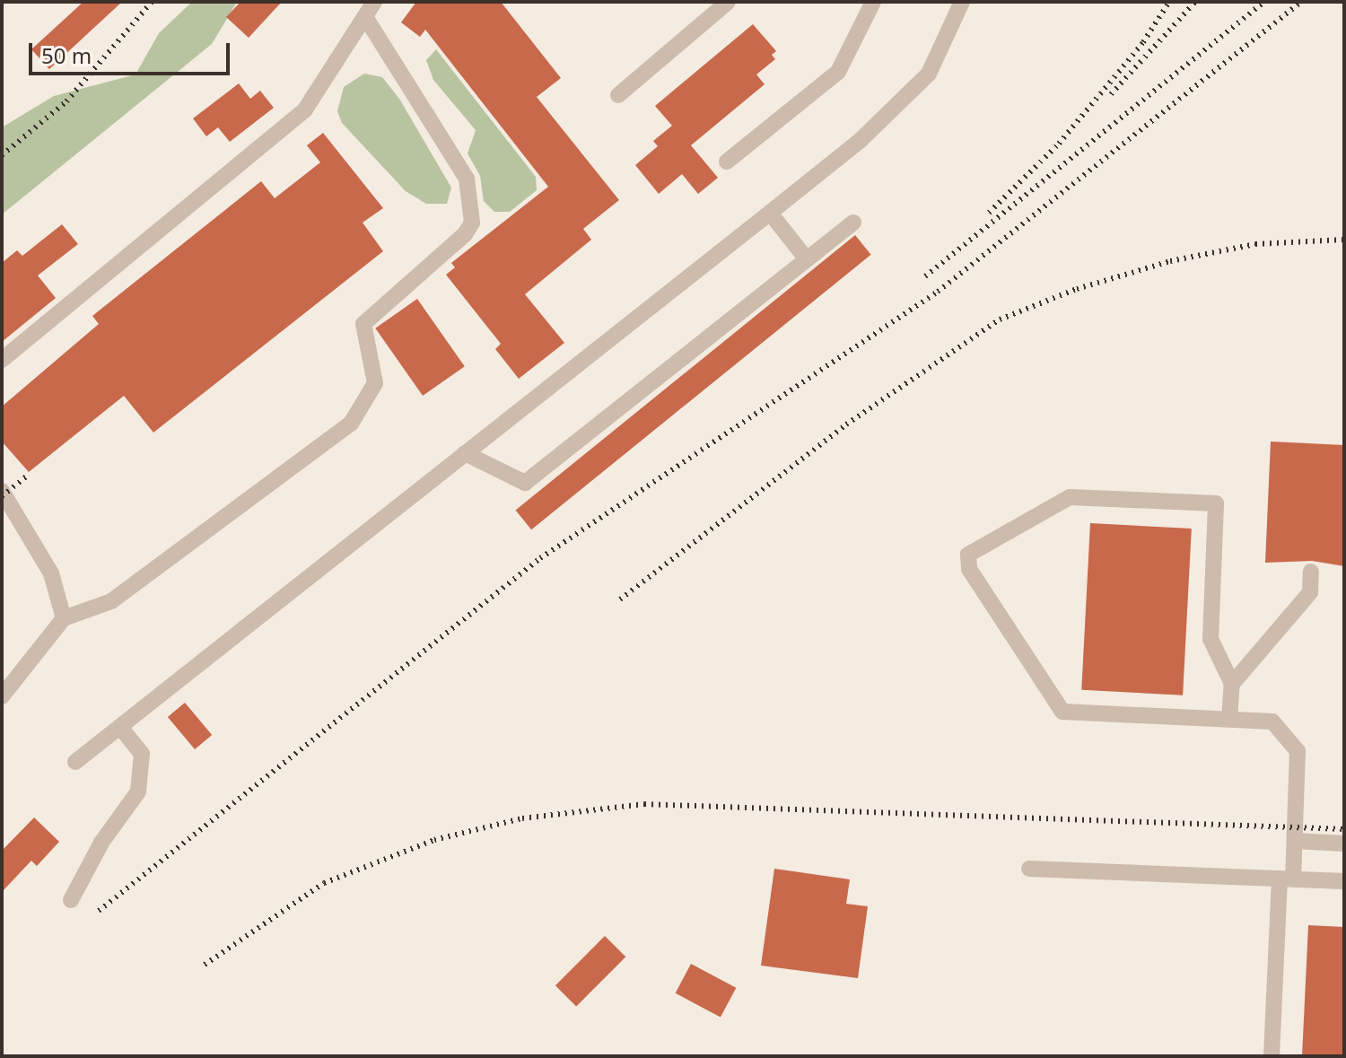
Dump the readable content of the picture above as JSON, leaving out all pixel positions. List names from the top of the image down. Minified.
{"scale_bar":"50 m"}
